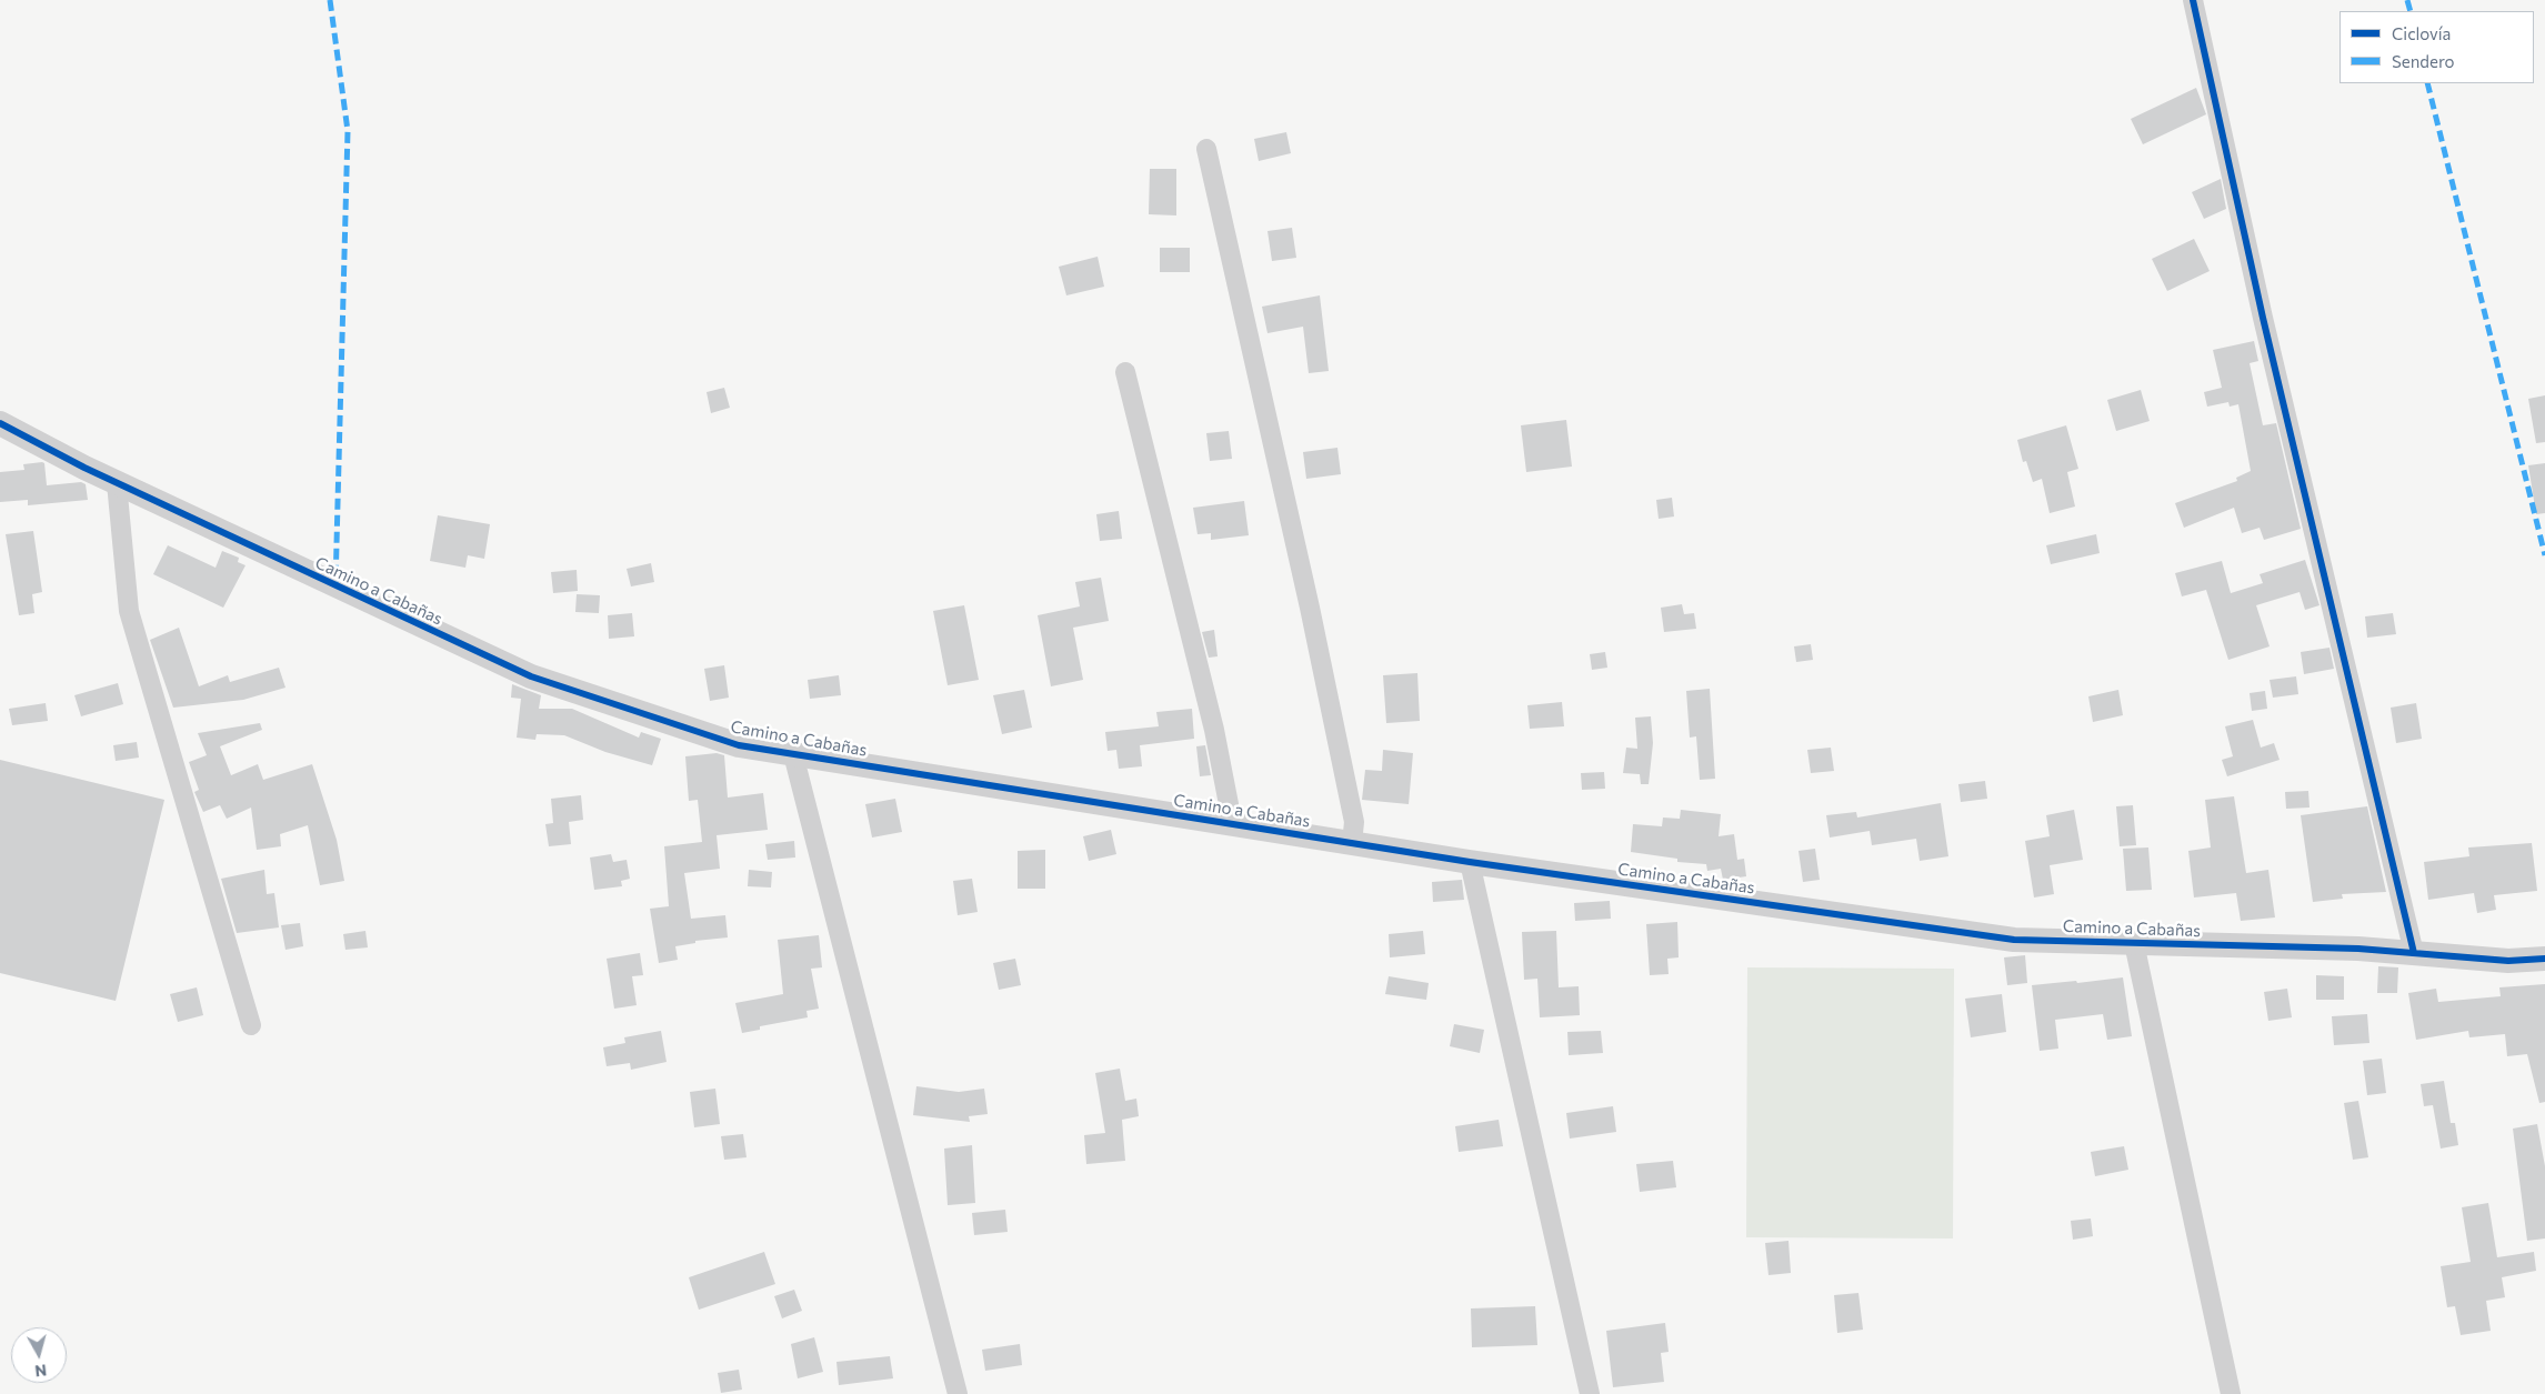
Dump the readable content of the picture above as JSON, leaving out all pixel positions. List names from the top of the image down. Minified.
{"streets":{"street":["Camino a Cabañas"]},"legend":["Ciclovía","Sendero"],"north":"bottom"}
